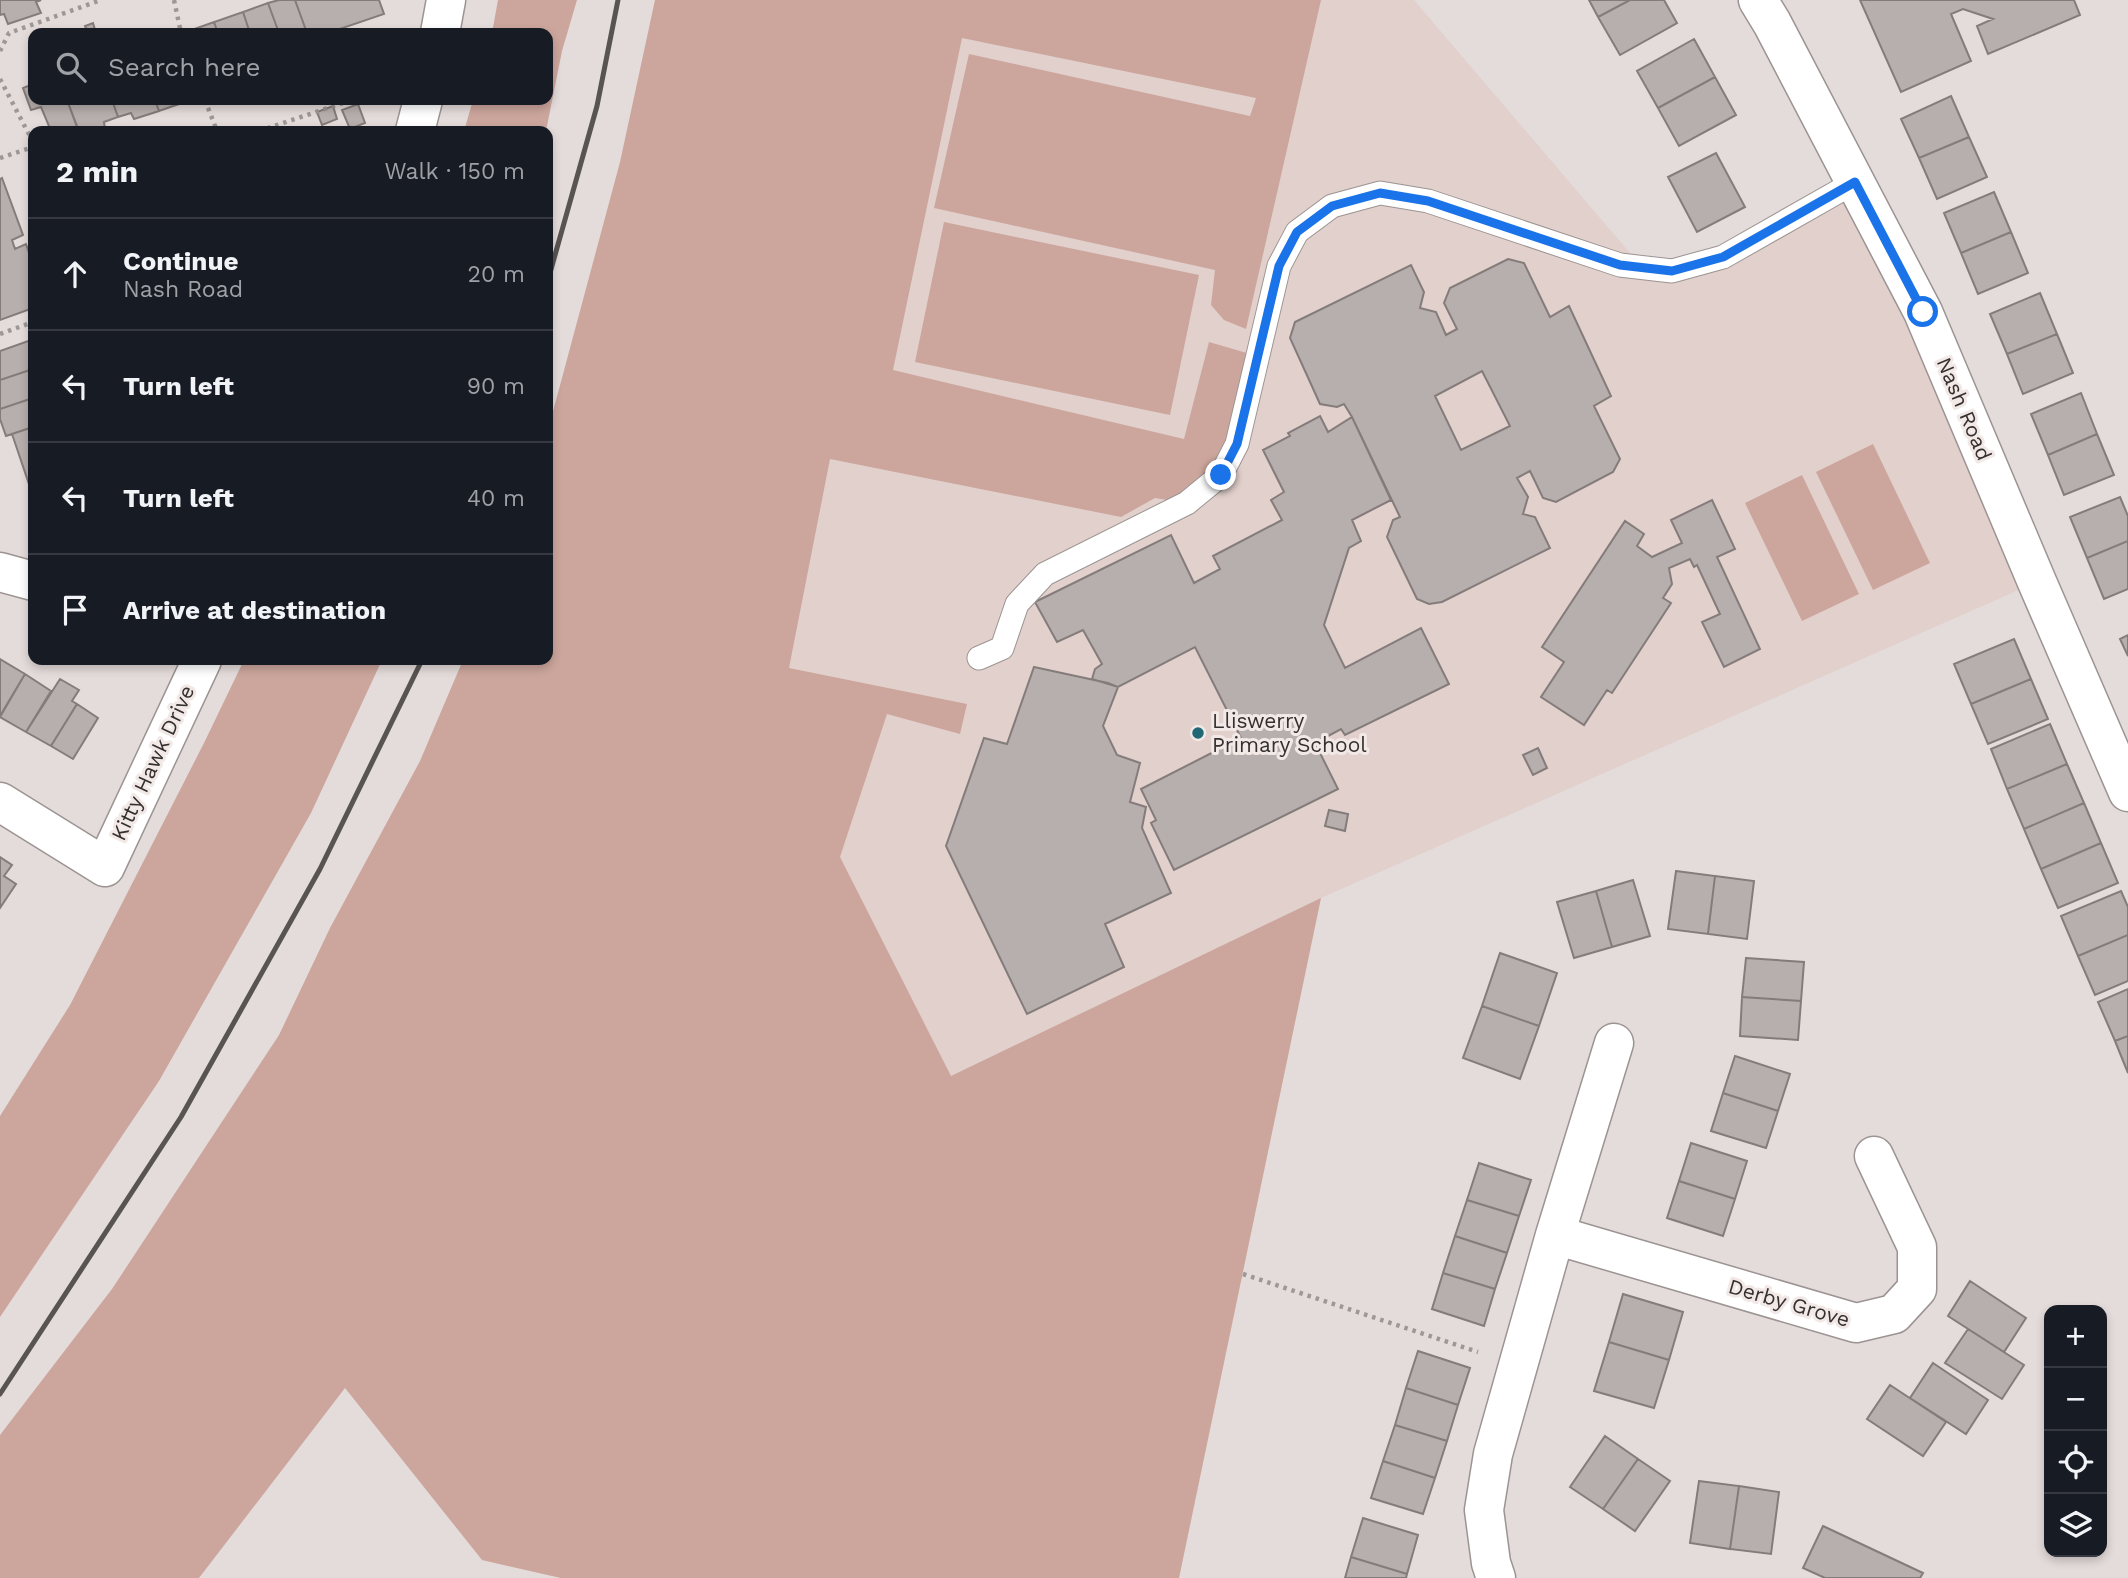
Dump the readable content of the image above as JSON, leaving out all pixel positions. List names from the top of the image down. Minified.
{"streets":{"street":["Nash Road","Kitty Hawk Drive","Derby Grove"]},"places":["Lliswerry Primary School"],"page":{"search":"Search here","heading":["2 min","Walk · 150 m"],"list":[["Continue","Nash Road","20 m"],["Turn left","90 m"],["Turn left","40 m"],"Arrive at destination"],"map_buttons":["+","−"]}}
